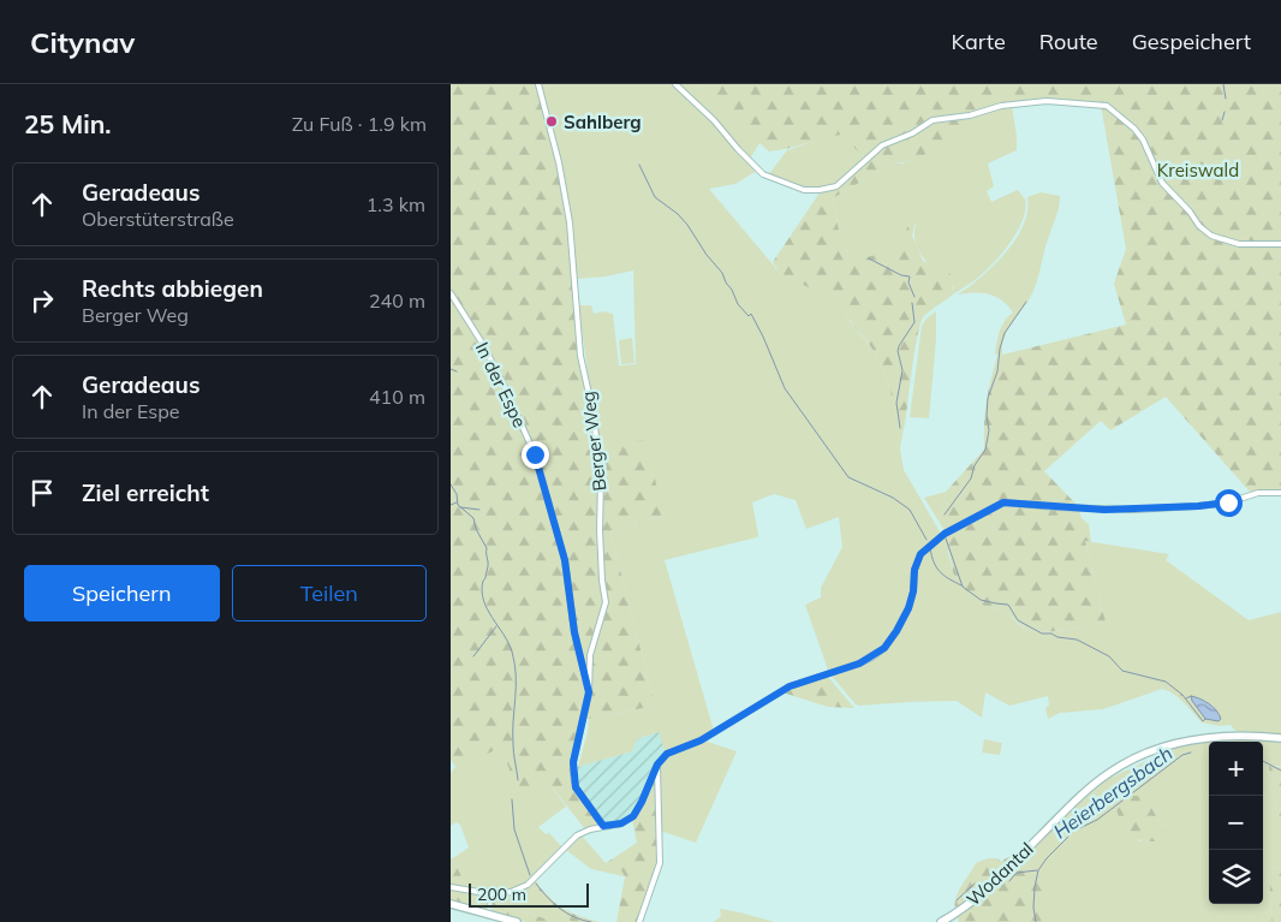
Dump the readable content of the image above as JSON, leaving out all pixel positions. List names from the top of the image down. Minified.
{"streets":{"main road":["Wodantal"],"street":["In der Espe","Berger Weg"]},"crossings":[["In der Espe","Berger Weg"]],"water":["Heierbergsbach"],"parks":["Kreiswald"],"places":["Sahlberg"],"scale_bar":"200 m","page":{"header":"Citynav","nav":["Karte","Route","Gespeichert"],"heading":["25 Min.","Zu Fuß · 1.9 km"],"list":[["Geradeaus","Oberstüterstraße","1.3 km"],["Rechts abbiegen","Berger Weg","240 m"],["Geradeaus","In der Espe","410 m"],"Ziel erreicht"],"buttons":["Speichern","Teilen"],"map_buttons":["+","−"],"scale":"200 m"}}
